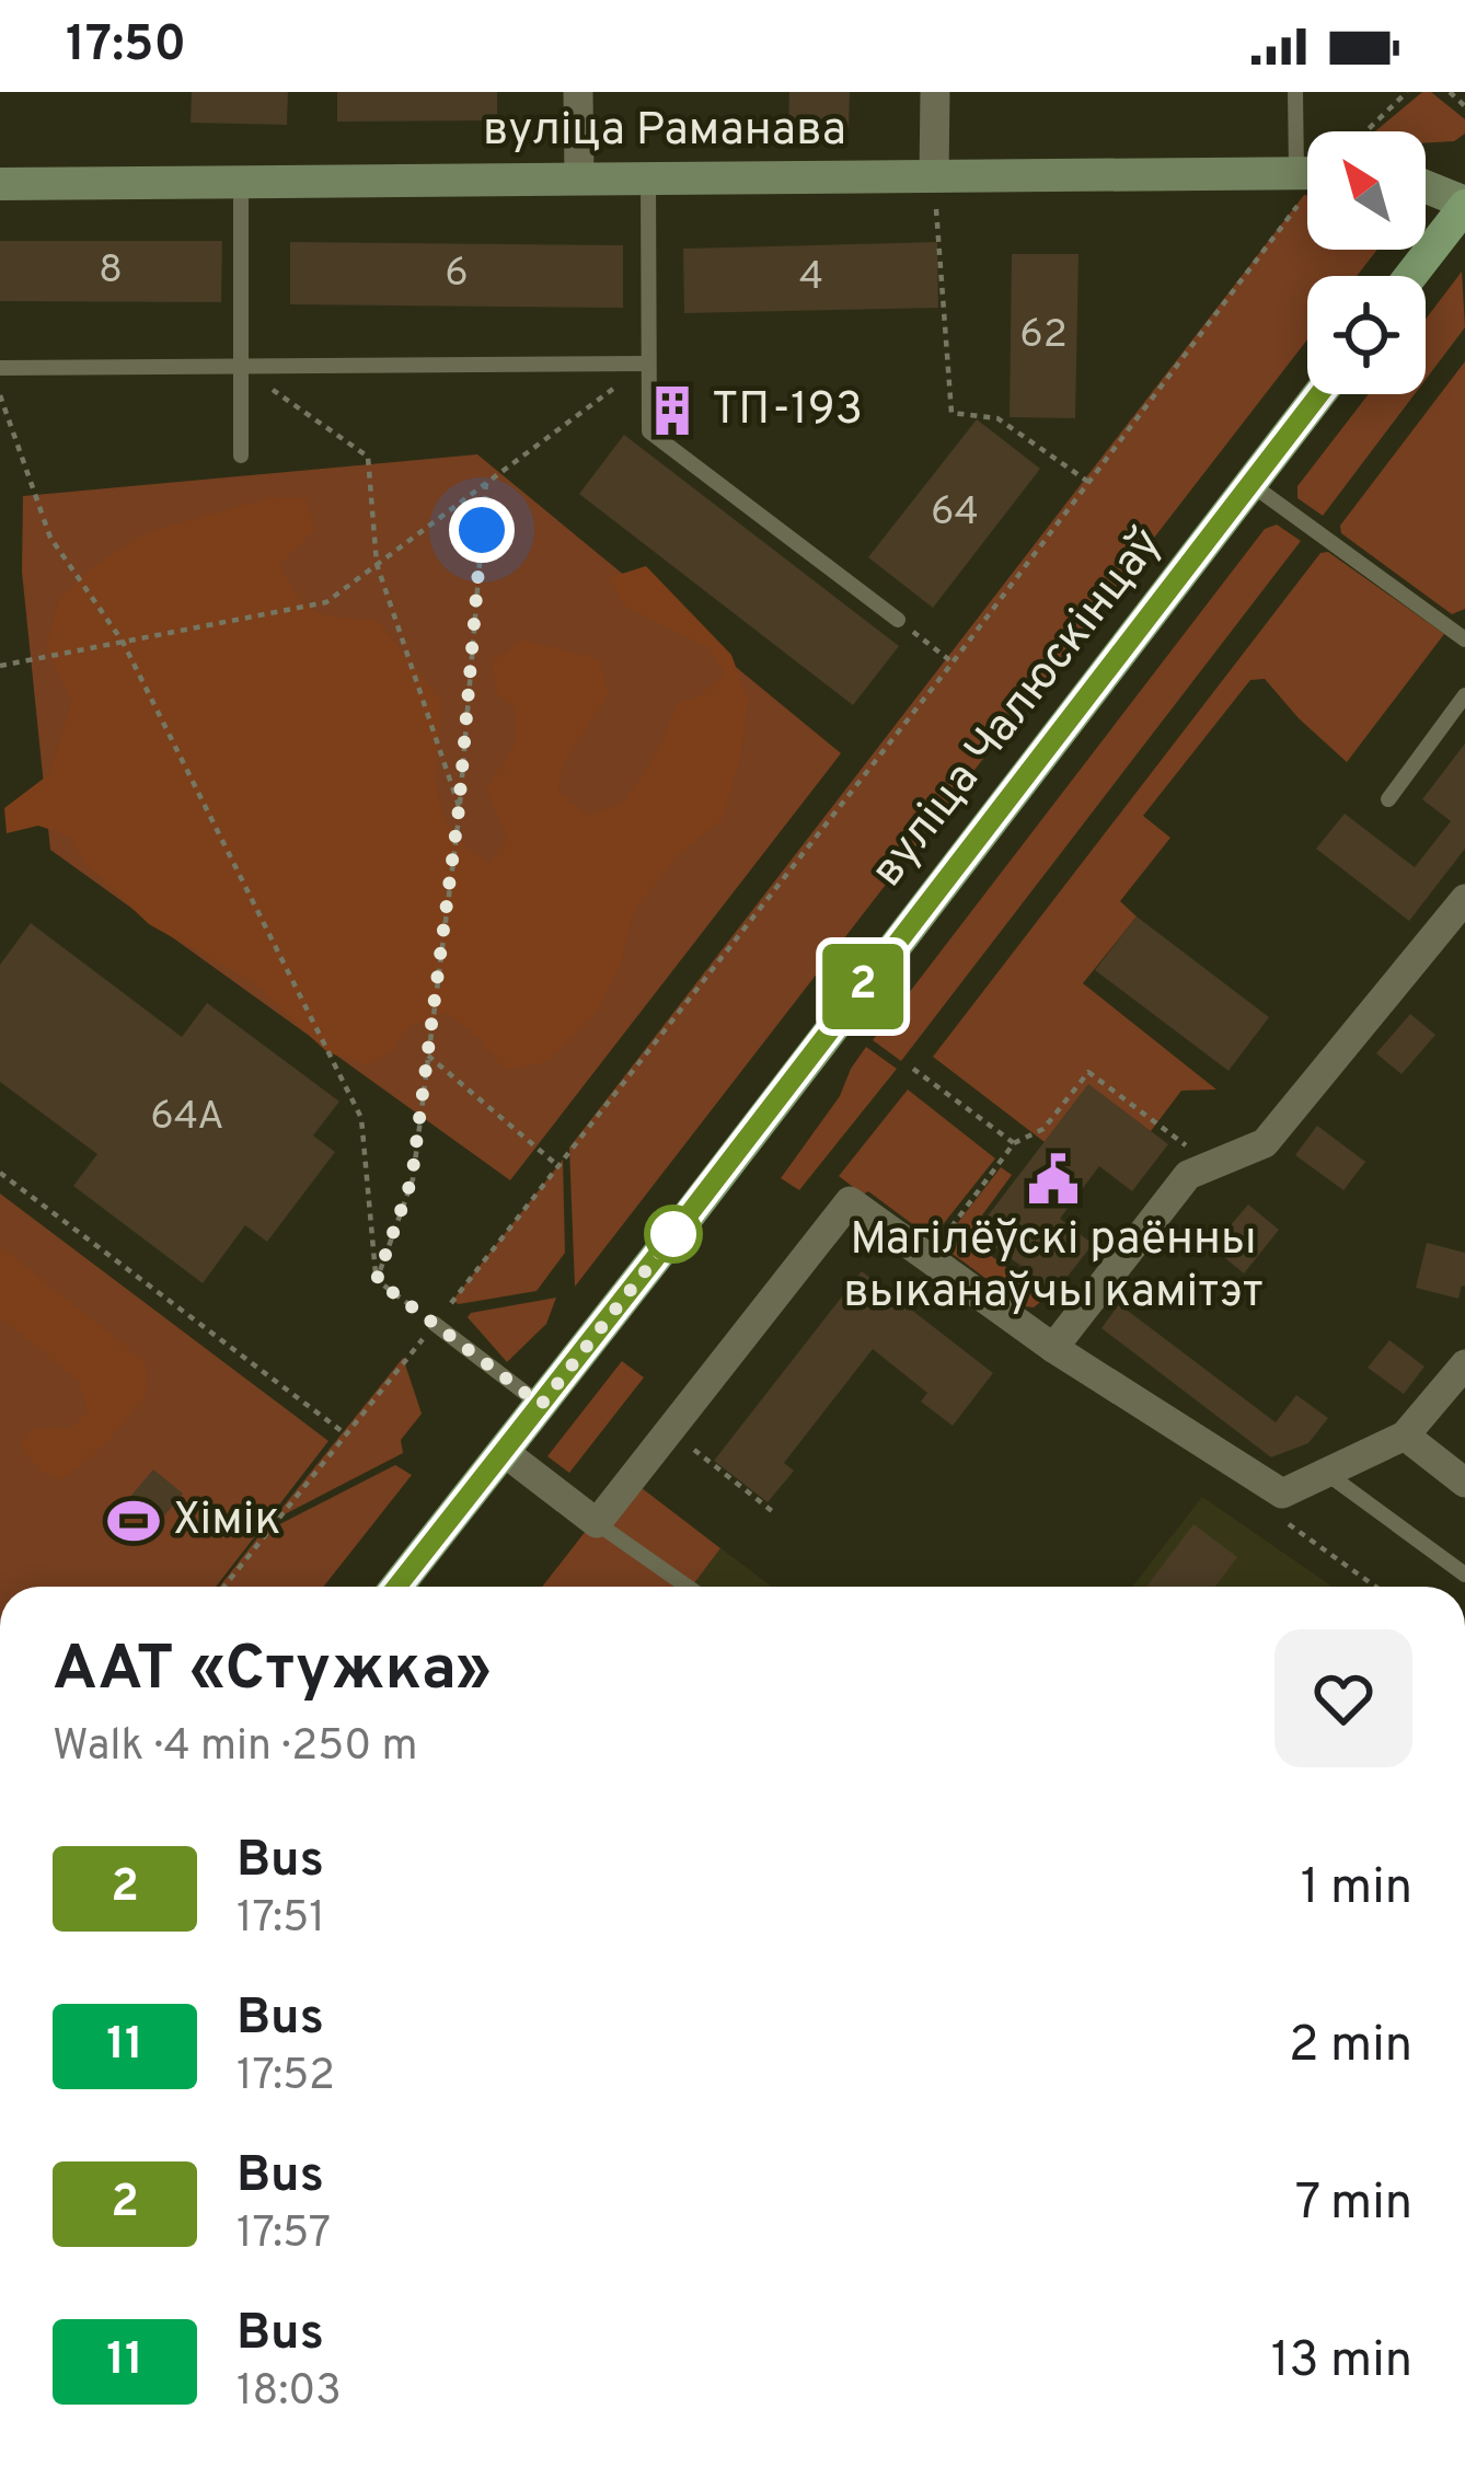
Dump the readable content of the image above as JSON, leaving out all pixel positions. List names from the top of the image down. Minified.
{"streets":{"main road":["вуліца Раманава","вуліца Чалюскінцаў"]},"places":{"building":["ТП-193"],"public building":["Магілёўскі раённы выканаўчы камітэт"],"sports":["Хімік"]},"lines":["bus line 2"],"house_numbers":["8","6","4","62","64","64А"],"north":"top left","page":{"status":"17:50","on_map":"2","heading":["ААТ «Стужка»","Walk · 4 min · 250 m"],"list":[{"mark":"2","name":"Bus","note":"17:51","value":"1 min"},{"mark":"11","name":"Bus","note":"17:52","value":"2 min"},{"mark":"2","name":"Bus","note":"17:57","value":"7 min"},{"mark":"11","name":"Bus","note":"18:03","value":"13 min"}]}}
